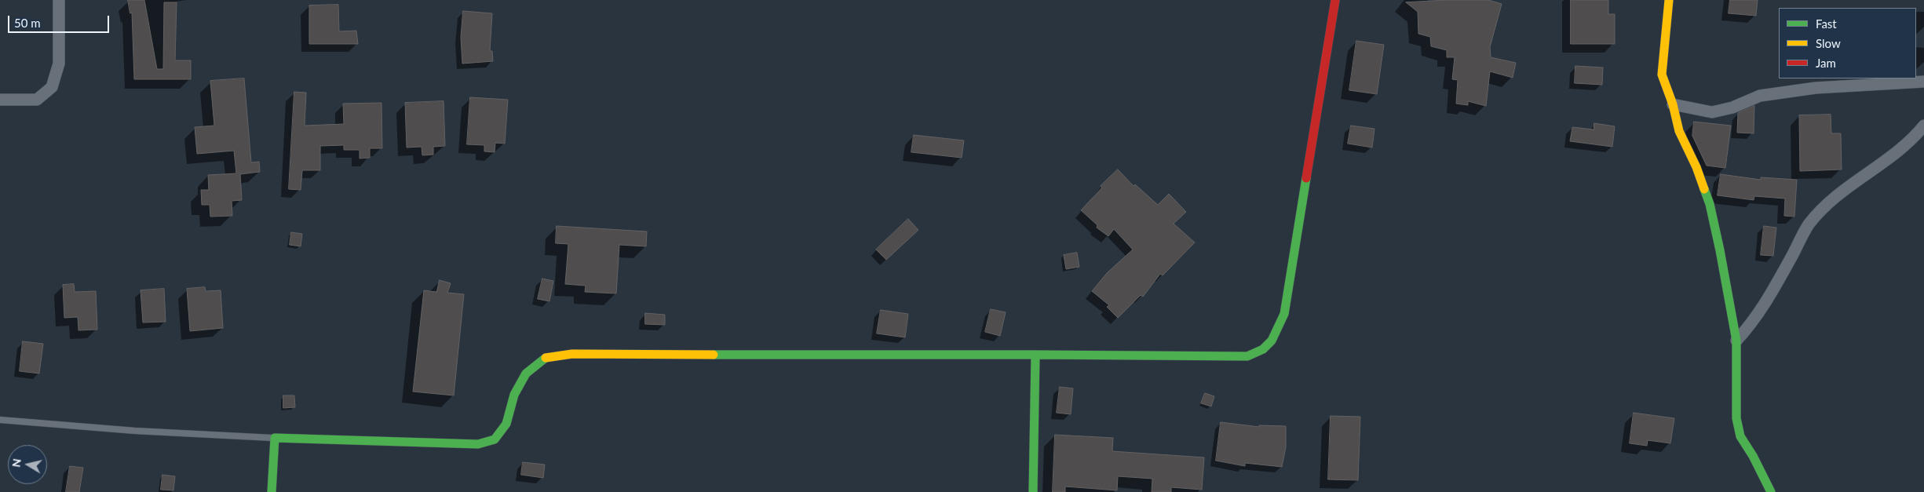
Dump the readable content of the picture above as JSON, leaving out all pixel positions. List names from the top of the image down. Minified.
{"legend":["Fast","Slow","Jam"],"scale_bar":"50 m","north":"left"}
